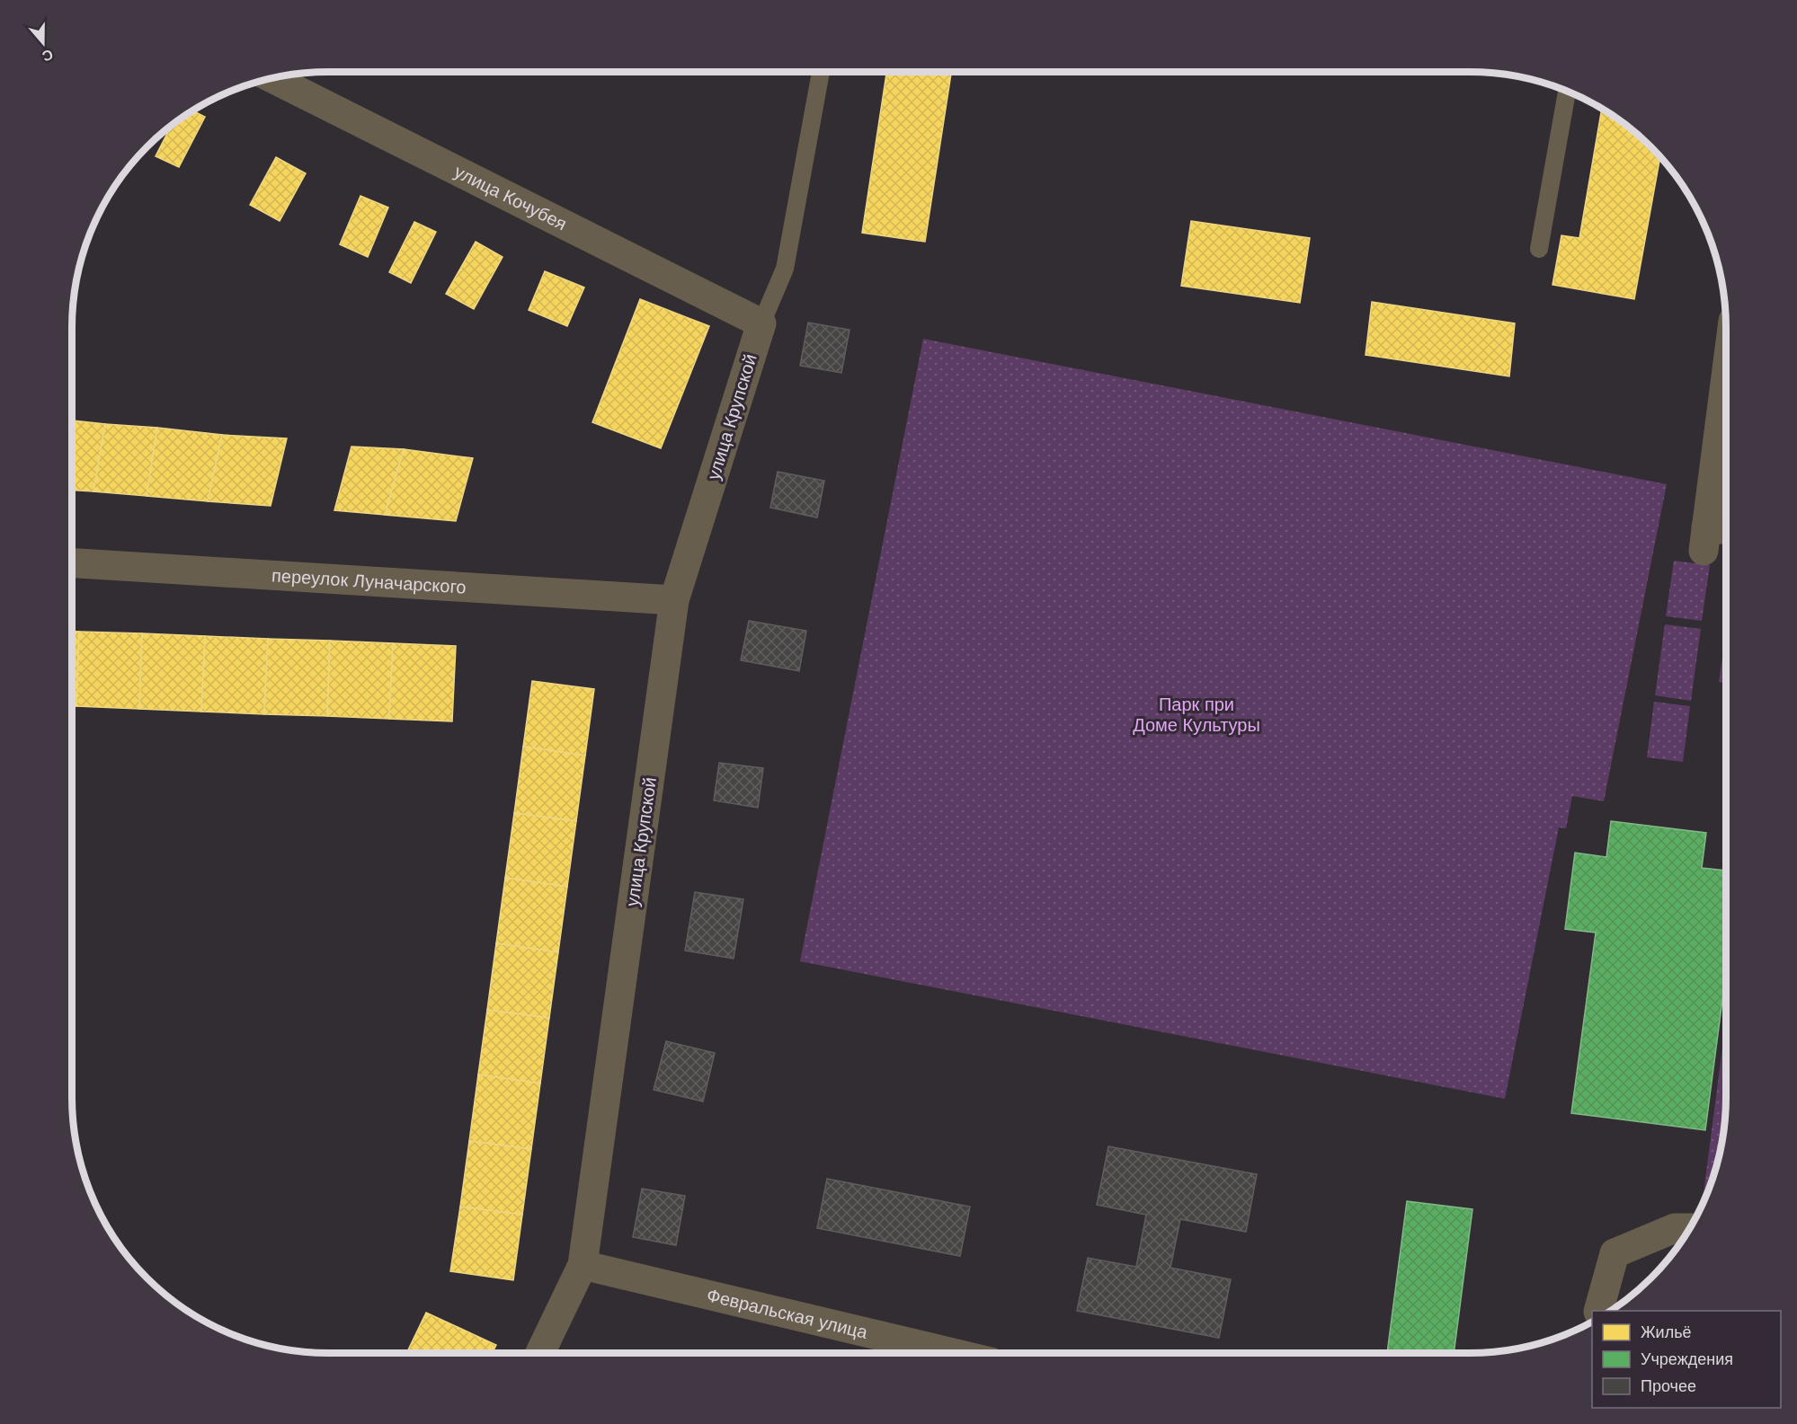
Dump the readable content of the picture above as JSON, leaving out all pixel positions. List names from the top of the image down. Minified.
{"streets":{"street":["улица Кочубея","улица Крупской","переулок Луначарского","Февральская улица"]},"crossings":[["улица Кочубея","улица Крупской"],["улица Крупской","переулок Луначарского"],["улица Крупской","Февральская улица"]],"parks":["Парк при Доме Культуры"],"legend":["Жильё","Учреждения","Прочее"],"north":"bottom"}
